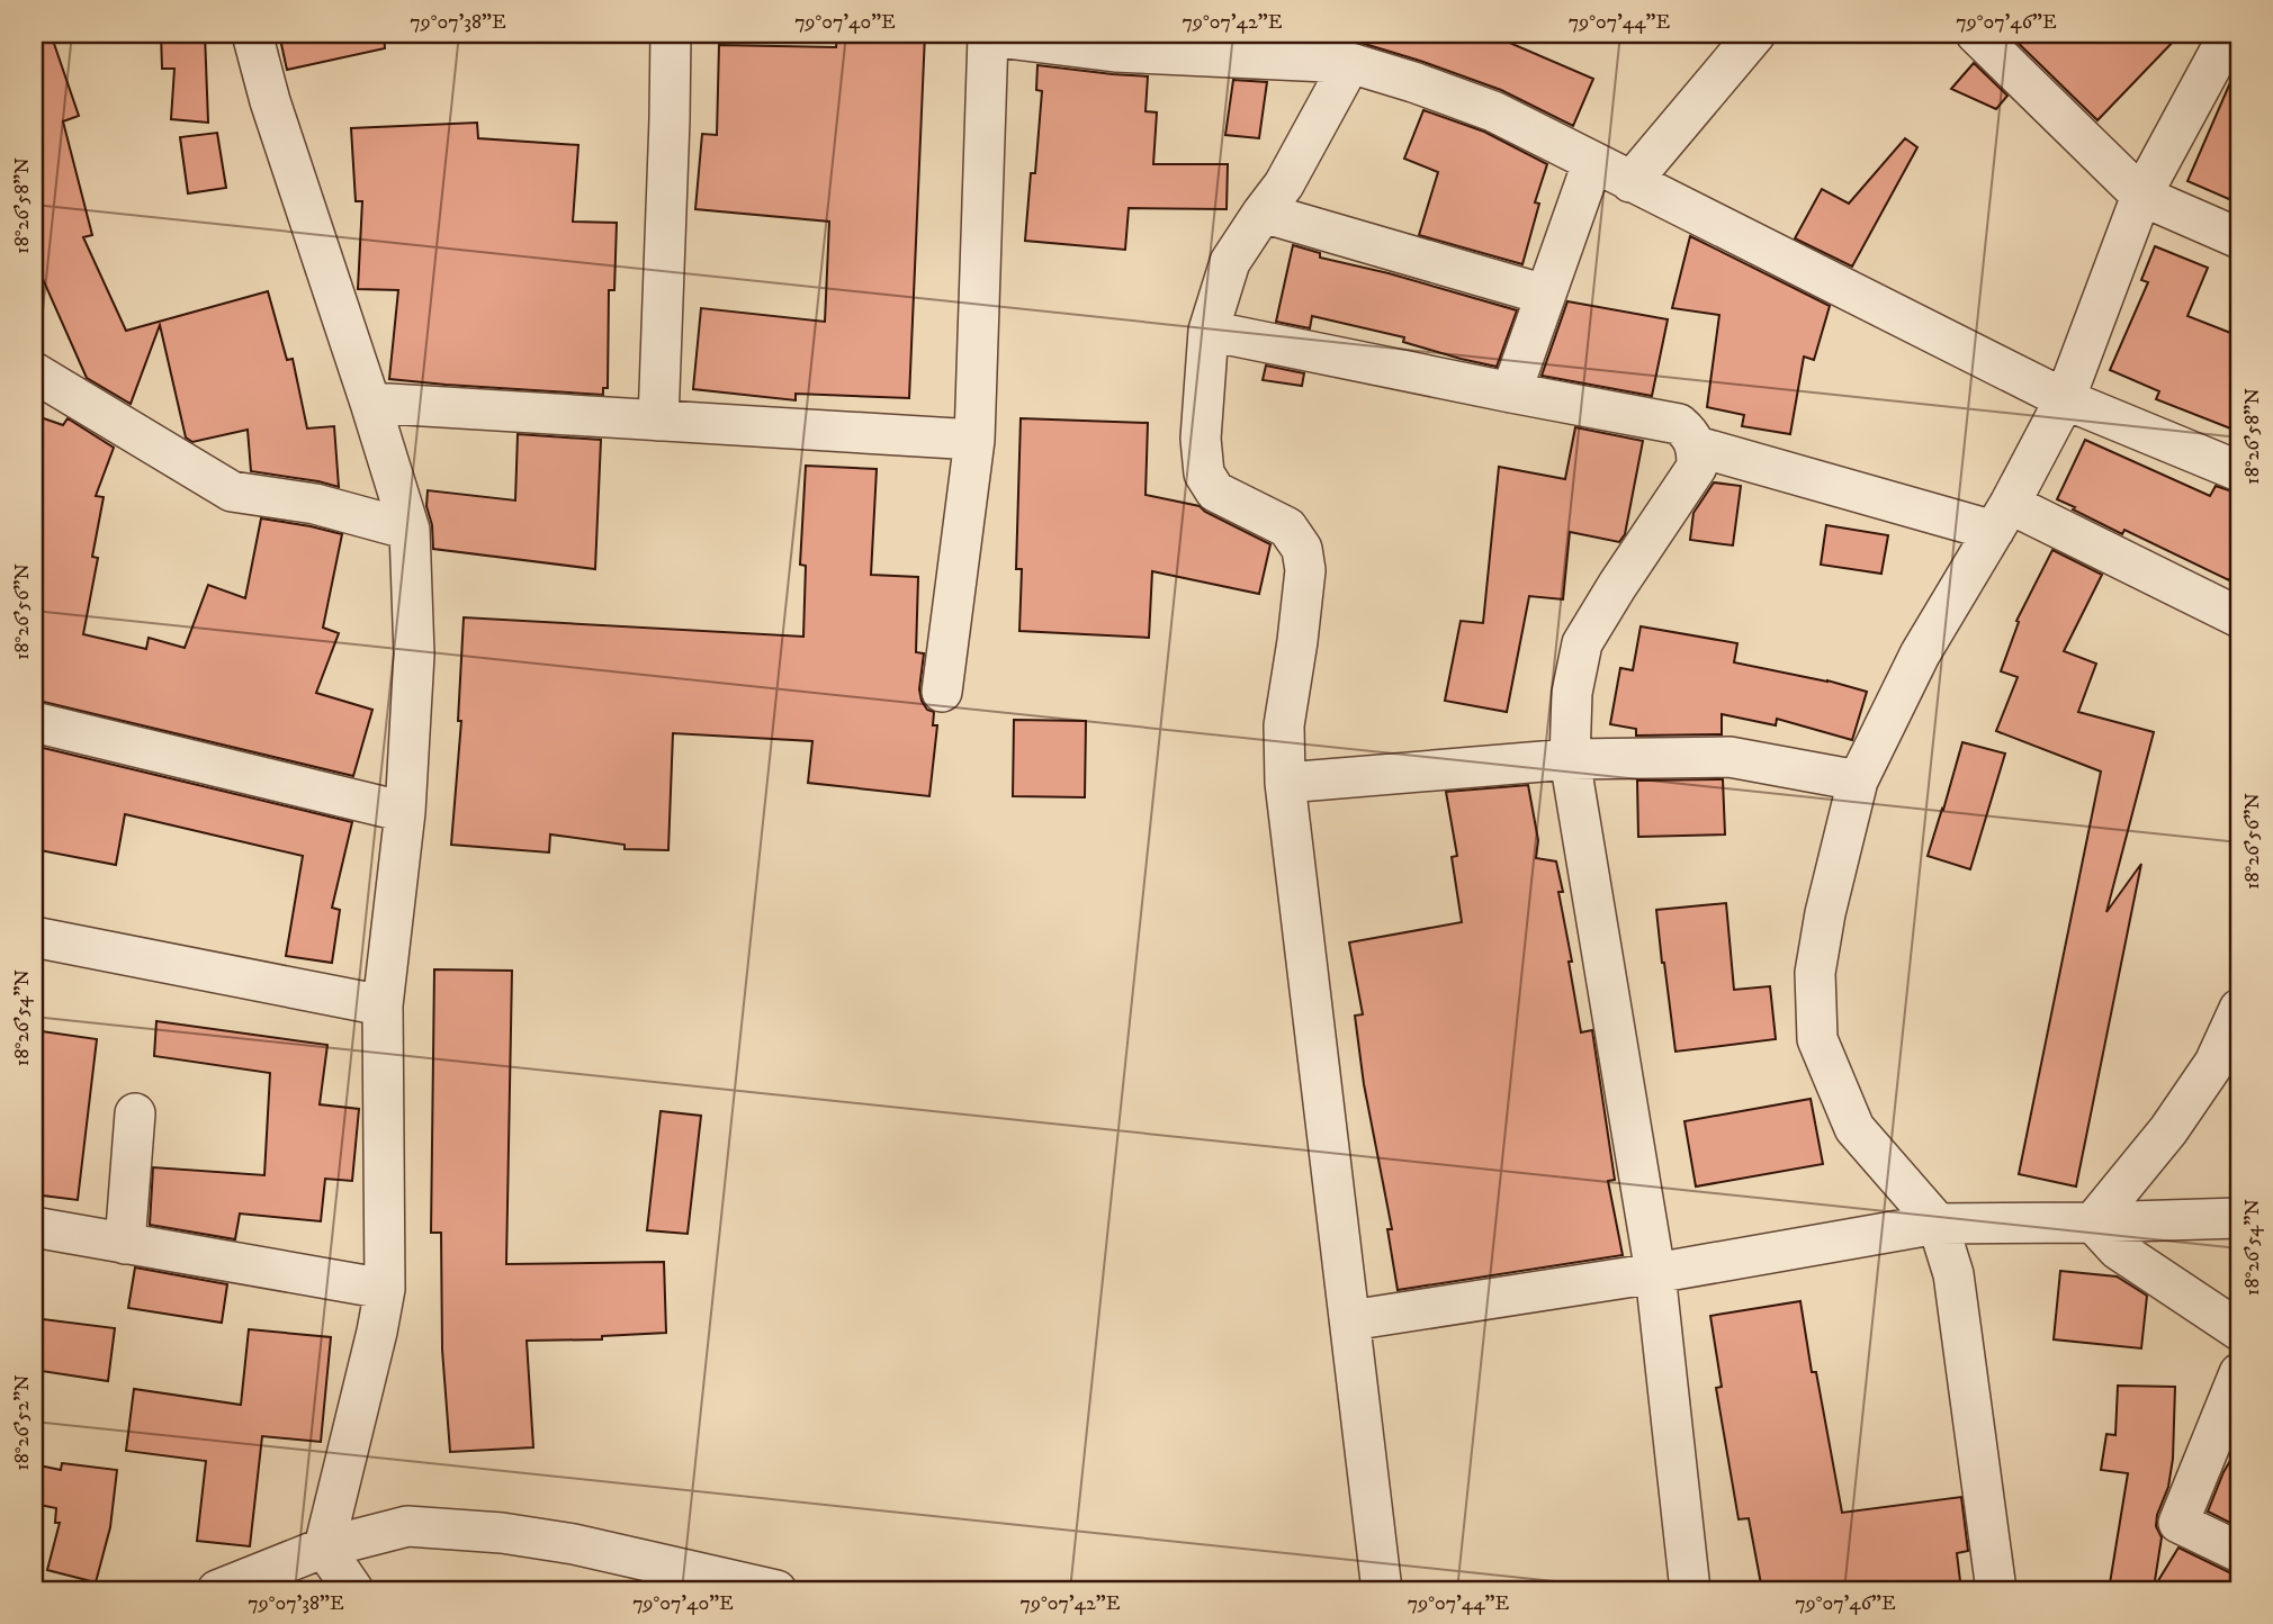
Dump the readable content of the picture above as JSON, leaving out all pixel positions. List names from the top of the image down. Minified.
{"coordinates":["79°07'38\"E","79°07'40\"E","79°07'42\"E","79°07'44\"E","79°07'46\"E","18°26'58\"N","18°26'56\"N","18°26'54\"N","18°26'52\"N"]}
